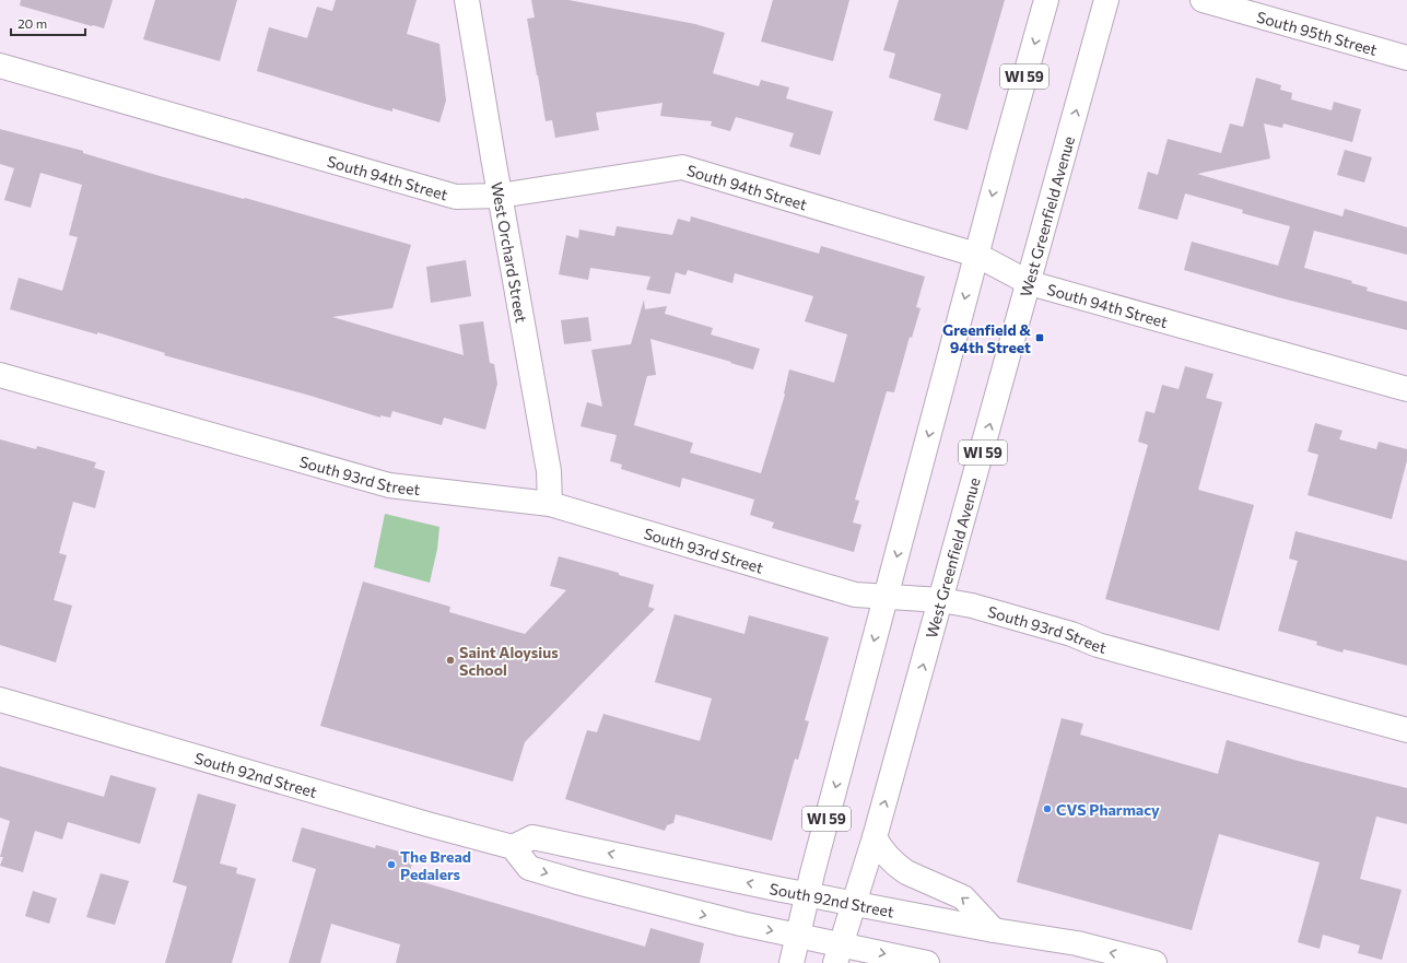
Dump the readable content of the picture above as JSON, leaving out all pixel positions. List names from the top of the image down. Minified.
{"streets":{"street":["South 95th Street","WI 59","South 94th Street","West Greenfield Avenue","West Orchard Street","South 93rd Street","South 92nd Street"]},"crossings":[["WI 59","South 94th Street"],["WI 59","South 93rd Street"],["WI 59","South 92nd Street"],["South 94th Street","West Greenfield Avenue"],["South 94th Street","West Orchard Street"],["West Greenfield Avenue","South 93rd Street"],["West Greenfield Avenue","South 92nd Street"],["West Orchard Street","South 93rd Street"]],"places":{"transit":["Greenfield & 94th Street"],"other":["Saint Aloysius School","CVS Pharmacy","The Bread Pedalers"]},"scale_bar":"20 m"}
